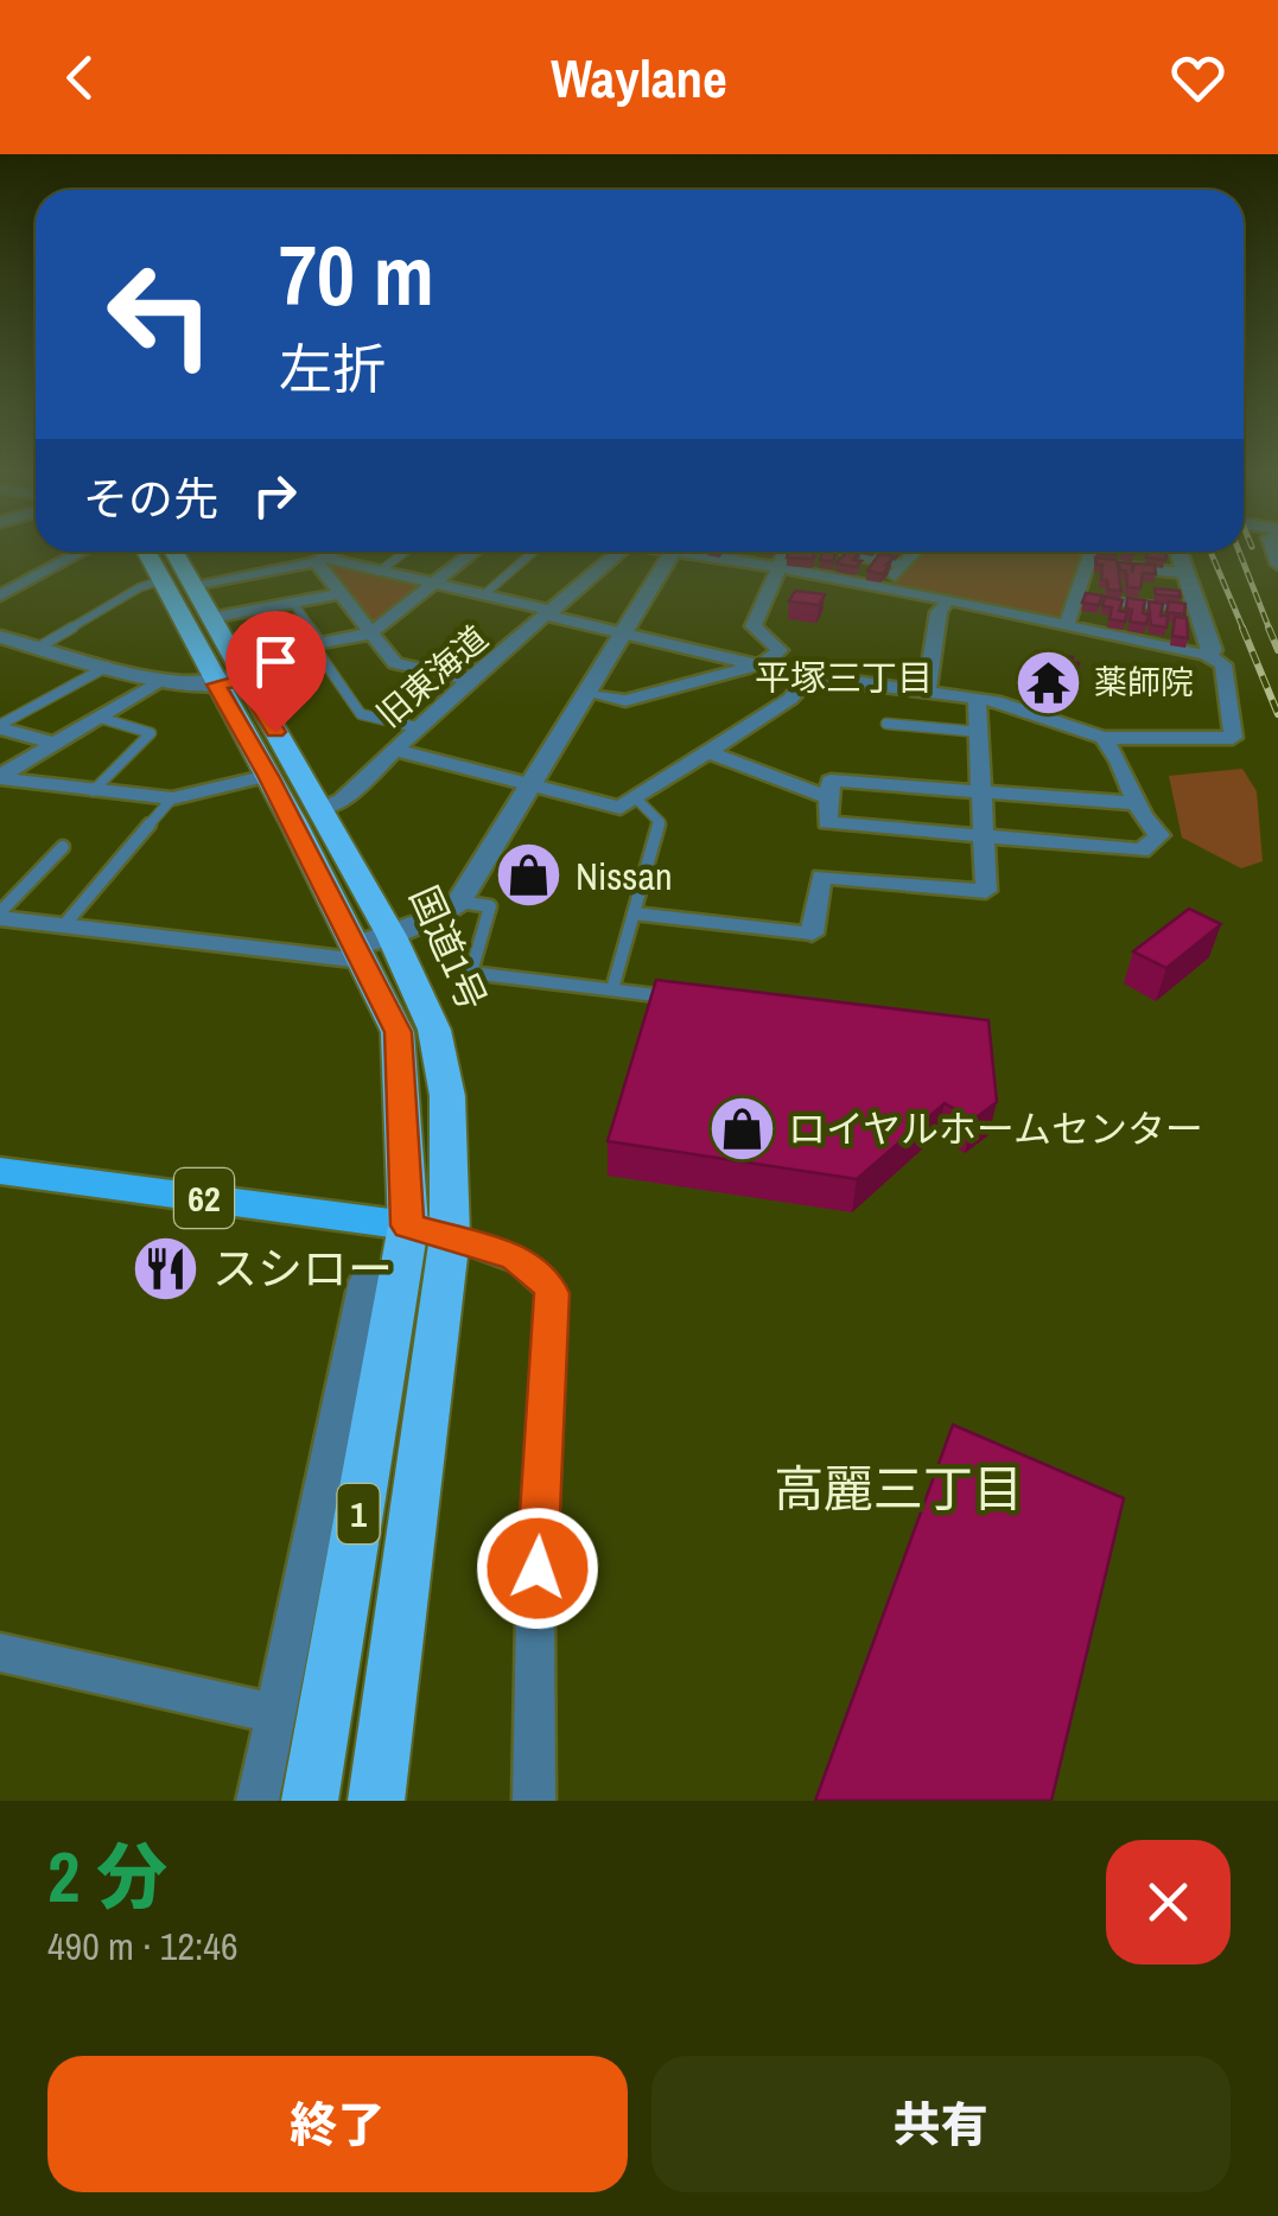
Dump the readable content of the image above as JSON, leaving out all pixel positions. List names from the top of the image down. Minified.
{"streets":{"highway":["国道1号","1"],"main road":["62"],"street":["旧東海道"]},"crossings":[["旧東海道","国道1号"],["国道1号","62"]],"districts":["平塚三丁目","高麗三丁目"],"places":{"temple":["薬師院"],"shop":["Nissan","ロイヤルホームセンター"],"restaurant":["スシロー"]},"page":{"header":"Waylane","turn":["70 m","左折"],"then":"その先","heading":["2 分","490 m · 12:46"],"buttons":["終了","共有"]}}
